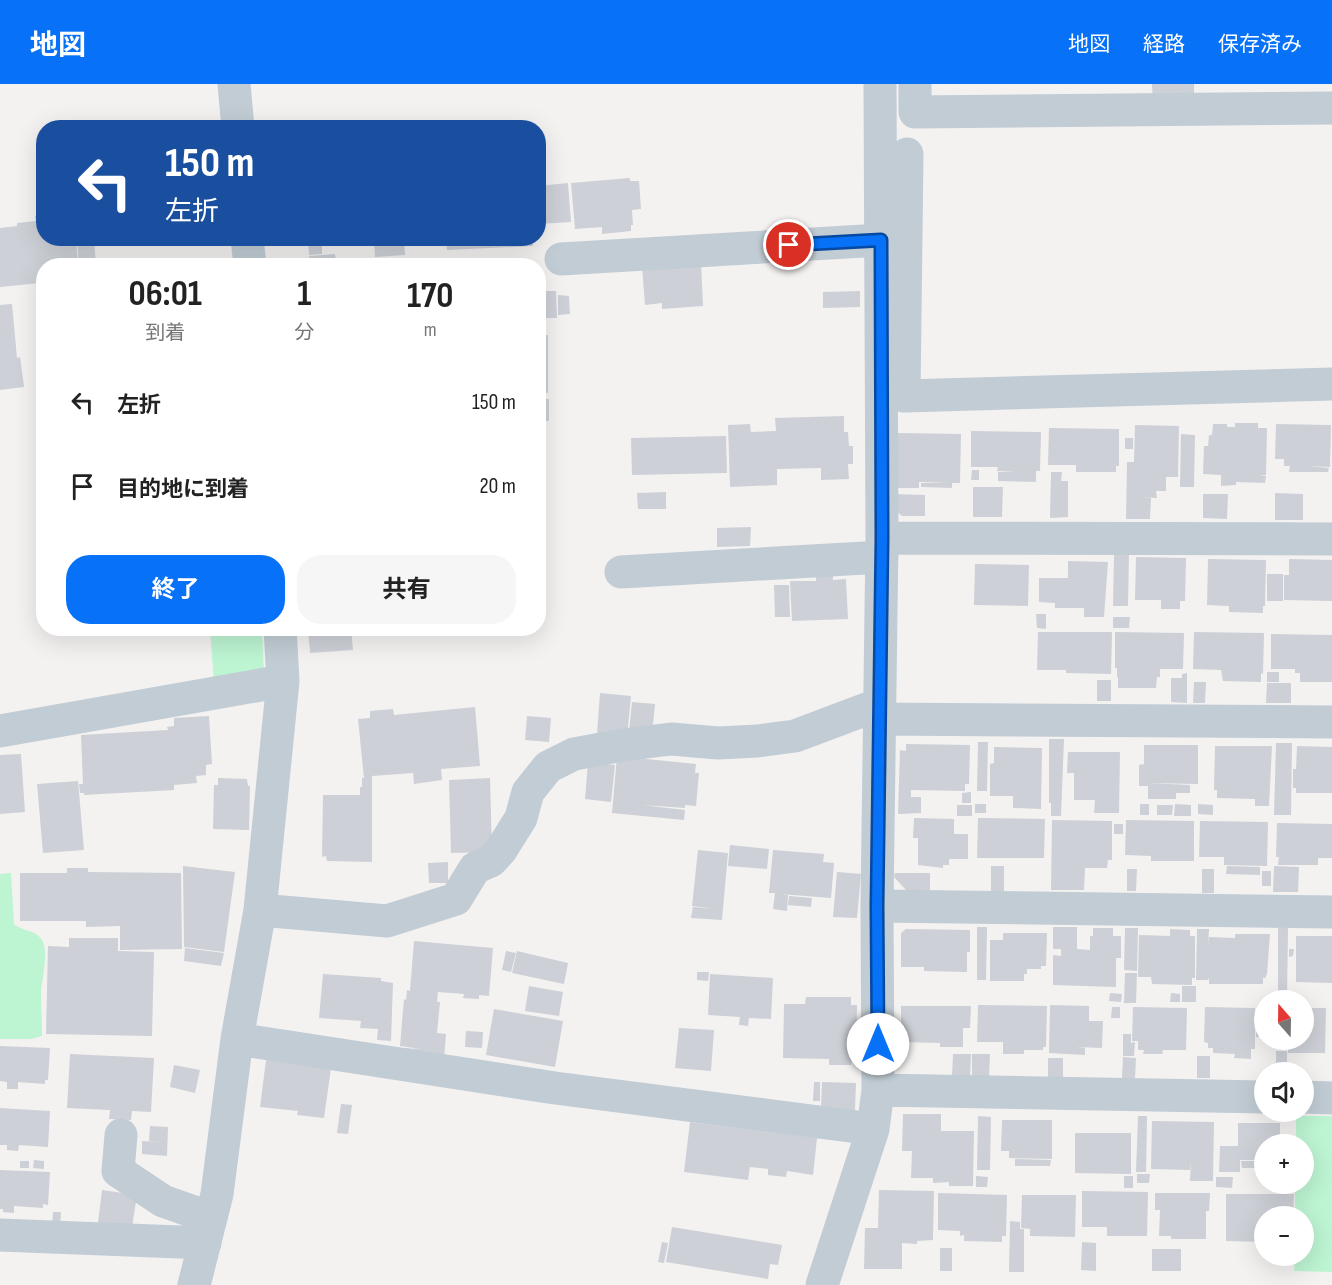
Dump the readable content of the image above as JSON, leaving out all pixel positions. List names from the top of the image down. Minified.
{"north":"top","page":{"header":"地図","nav":["地図","経路","保存済み"],"turn":["150 m","左折"],"eta":["06:01","到着","1","分","170","m"],"list":[{"name":"左折","value":"150 m"},{"name":"目的地に到着","value":"20 m"}],"buttons":["終了","共有"],"map_buttons":["+","−"]}}
